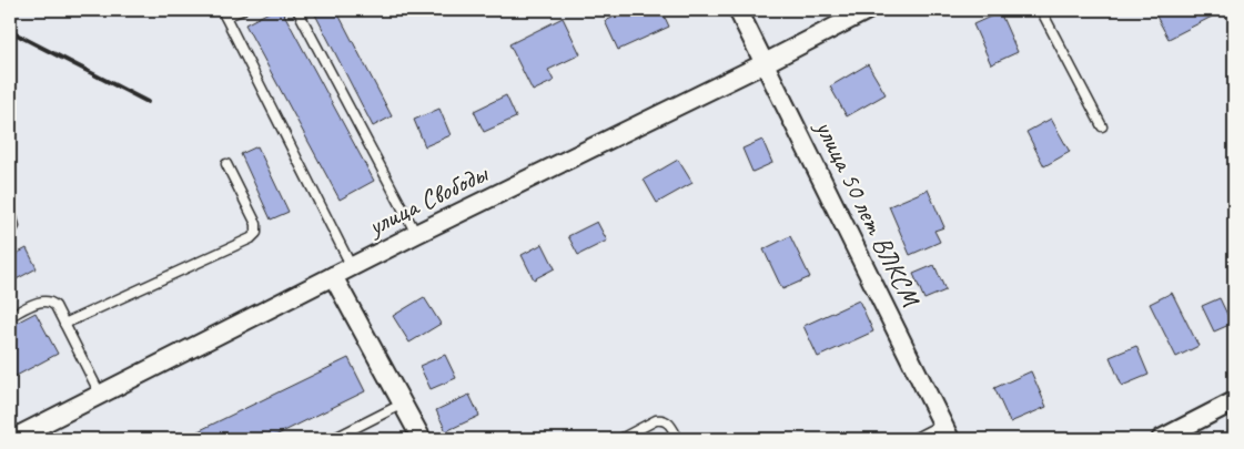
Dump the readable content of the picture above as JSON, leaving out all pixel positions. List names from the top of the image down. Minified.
{"streets":{"street":["улица Свободы","улица 50 лет ВЛКСМ"]},"crossings":[["улица Свободы","улица 50 лет ВЛКСМ"]]}
